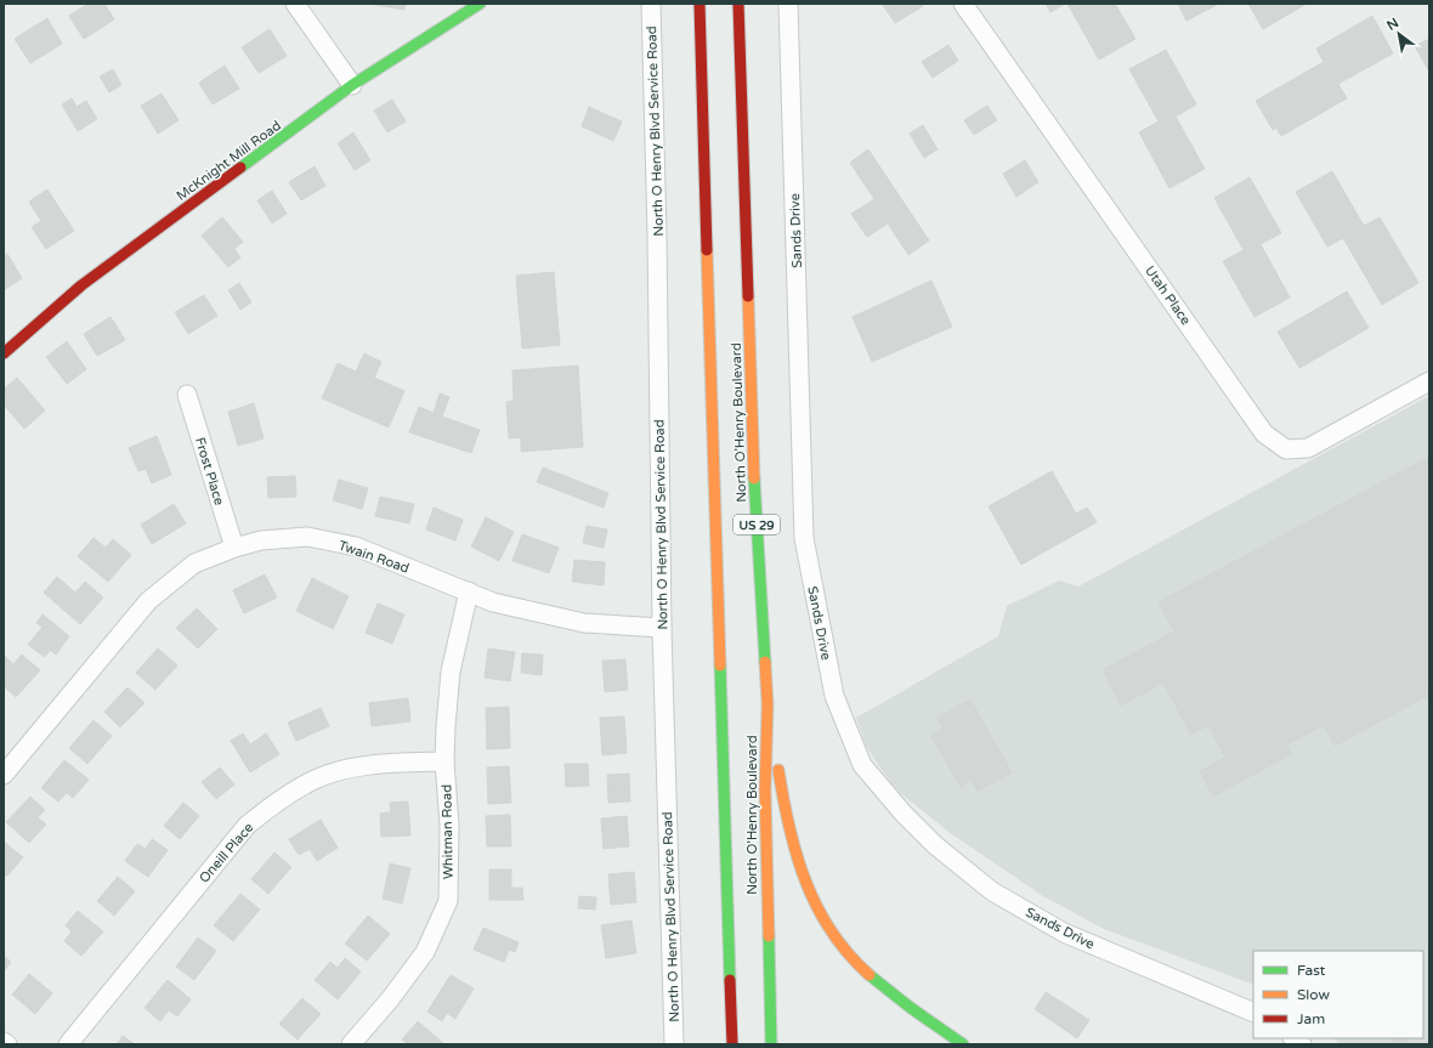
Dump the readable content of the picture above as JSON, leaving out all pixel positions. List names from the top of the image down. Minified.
{"streets":{"main road":["McKnight Mill Road","North O'Henry Boulevard","US 29"],"street":["North O Henry Blvd Service Road","Sands Drive","Utah Place","Frost Place","Twain Road","Whitman Road","Oneill Place"]},"crossings":[["North O Henry Blvd Service Road","Twain Road"],["Frost Place","Twain Road"],["Twain Road","Whitman Road"],["Whitman Road","Oneill Place"]],"legend":["Fast","Slow","Jam"],"north":"top left"}
